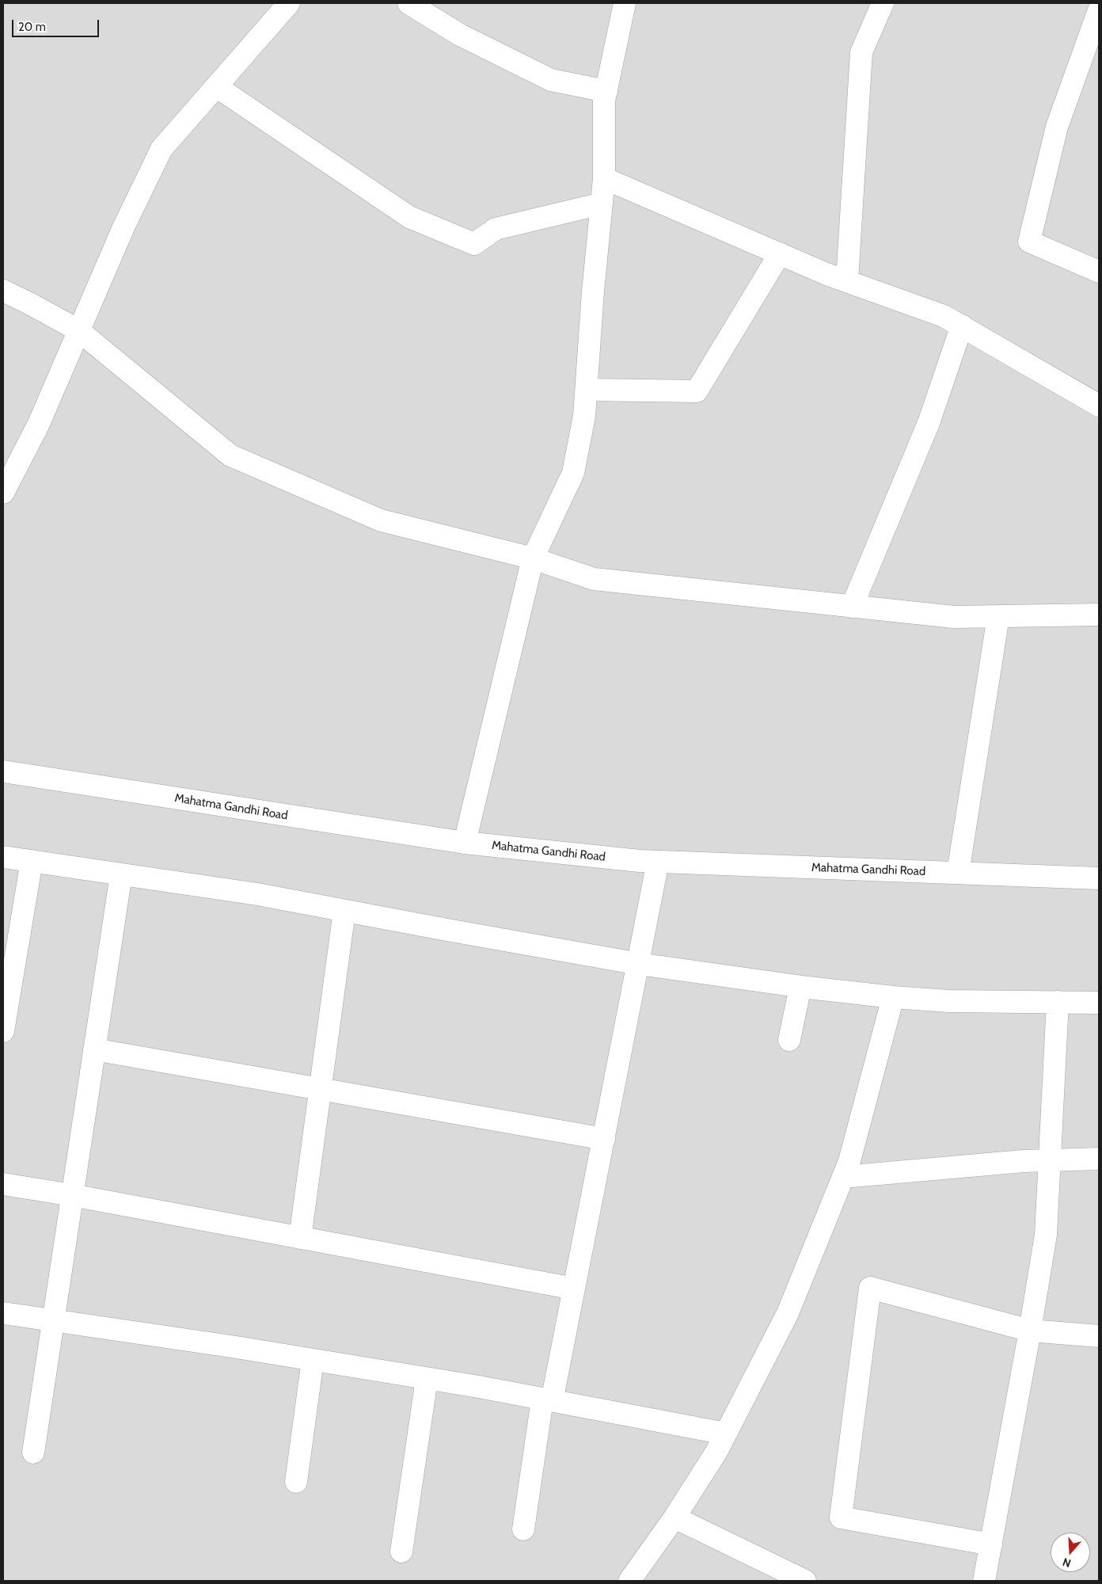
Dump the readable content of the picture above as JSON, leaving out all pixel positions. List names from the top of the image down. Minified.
{"streets":{"street":["Mahatma Gandhi Road"]},"scale_bar":"20 m","north":"bottom"}
